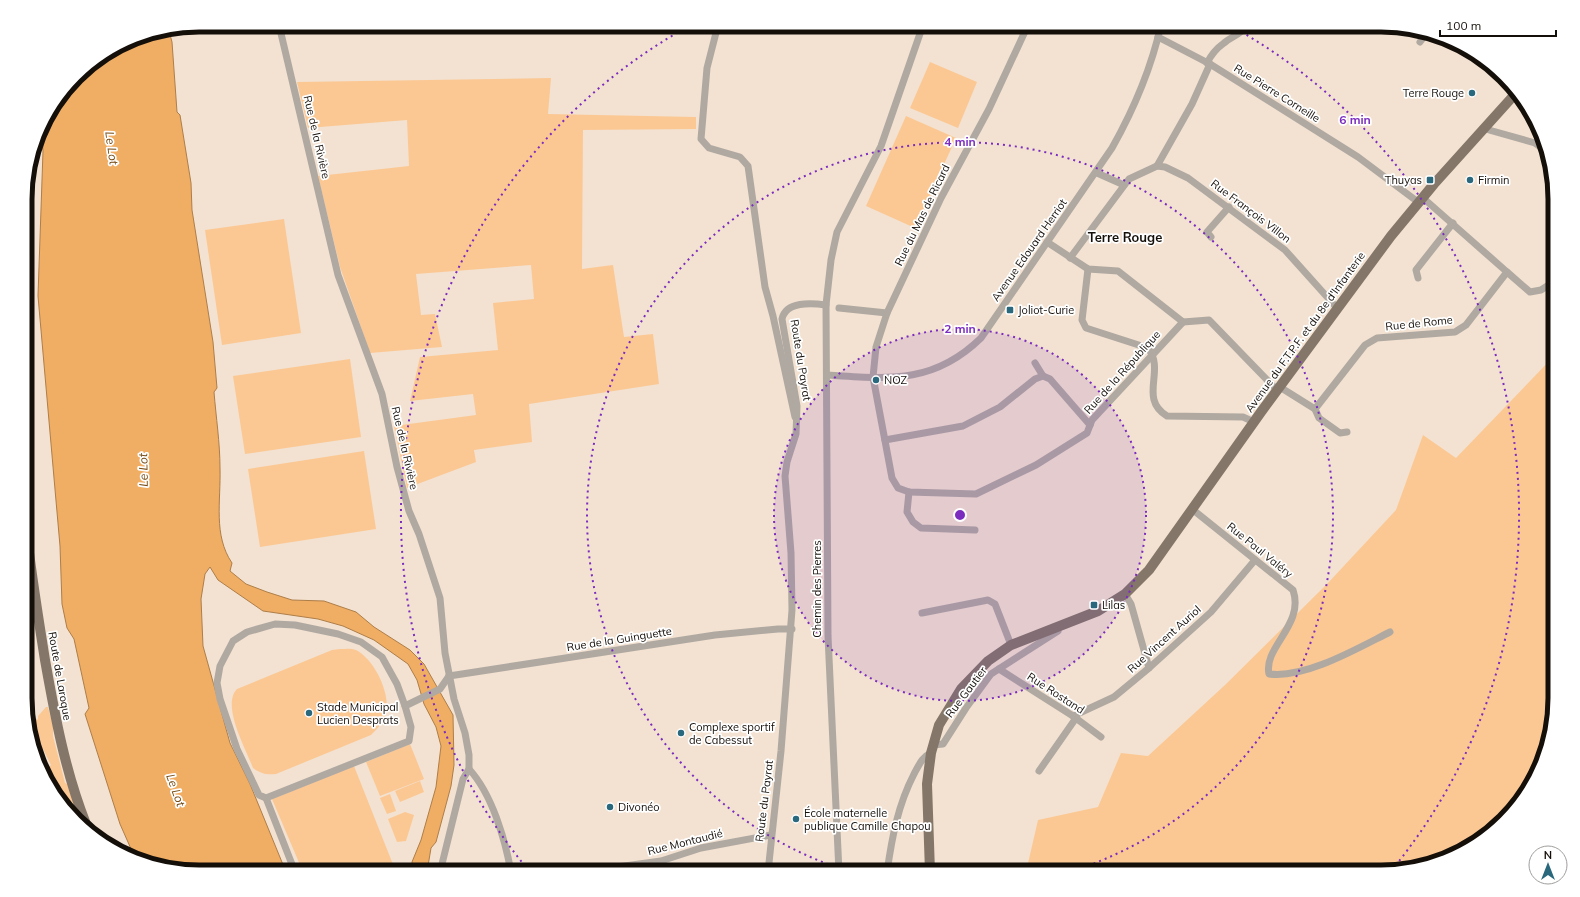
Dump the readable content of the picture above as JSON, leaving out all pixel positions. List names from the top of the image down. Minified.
{"streets":{"main road":["Avenue du F.T.P.F. et du 8e d'Infanterie","Route de Laroque"],"street":["Rue Pierre Corneille","Rue de la Rivière","Rue François Villon","Rue du Mas de Ricard","Avenue Edouard Herriot","Rue de Rome","Route du Payrat","Rue de la République","Rue Paul Valéry","Chemin des Pierres","Rue de la Guinguette","Rue Vincent Auriol","Rue Gautier","Rue Rostand","Rue Montaudié"]},"crossings":[["Rue Pierre Corneille","Avenue Edouard Herriot"],["Rue Pierre Corneille","Avenue du F.T.P.F. et du 8e d'Infanterie"],["Rue de la Rivière","Rue de la Guinguette"],["Rue François Villon","Avenue du F.T.P.F. et du 8e d'Infanterie"],["Rue du Mas de Ricard","Avenue Edouard Herriot"],["Avenue Edouard Herriot","Chemin des Pierres"],["Avenue du F.T.P.F. et du 8e d'Infanterie","Rue Paul Valéry"],["Avenue du F.T.P.F. et du 8e d'Infanterie","Rue Gautier"],["Route du Payrat","Chemin des Pierres"],["Route du Payrat","Rue de la Guinguette"],["Route du Payrat","Rue Montaudié"],["Rue Paul Valéry","Rue Vincent Auriol"],["Rue Vincent Auriol","Rue Rostand"],["Rue Gautier","Rue Rostand"]],"districts":["Terre Rouge"],"water":["Le Lot"],"places":{"other":["Terre Rouge","Firmin","NOZ","Stade Municipal Lucien Desprats","Complexe sportif de Cabessut","Divonéo","École maternelle publique Camille Chapou"],"transit":["Thuyas","Joliot-Curie","Lilas"]},"scale_bar":"100 m","north":"top","rings":["6 min","4 min","2 min"]}
